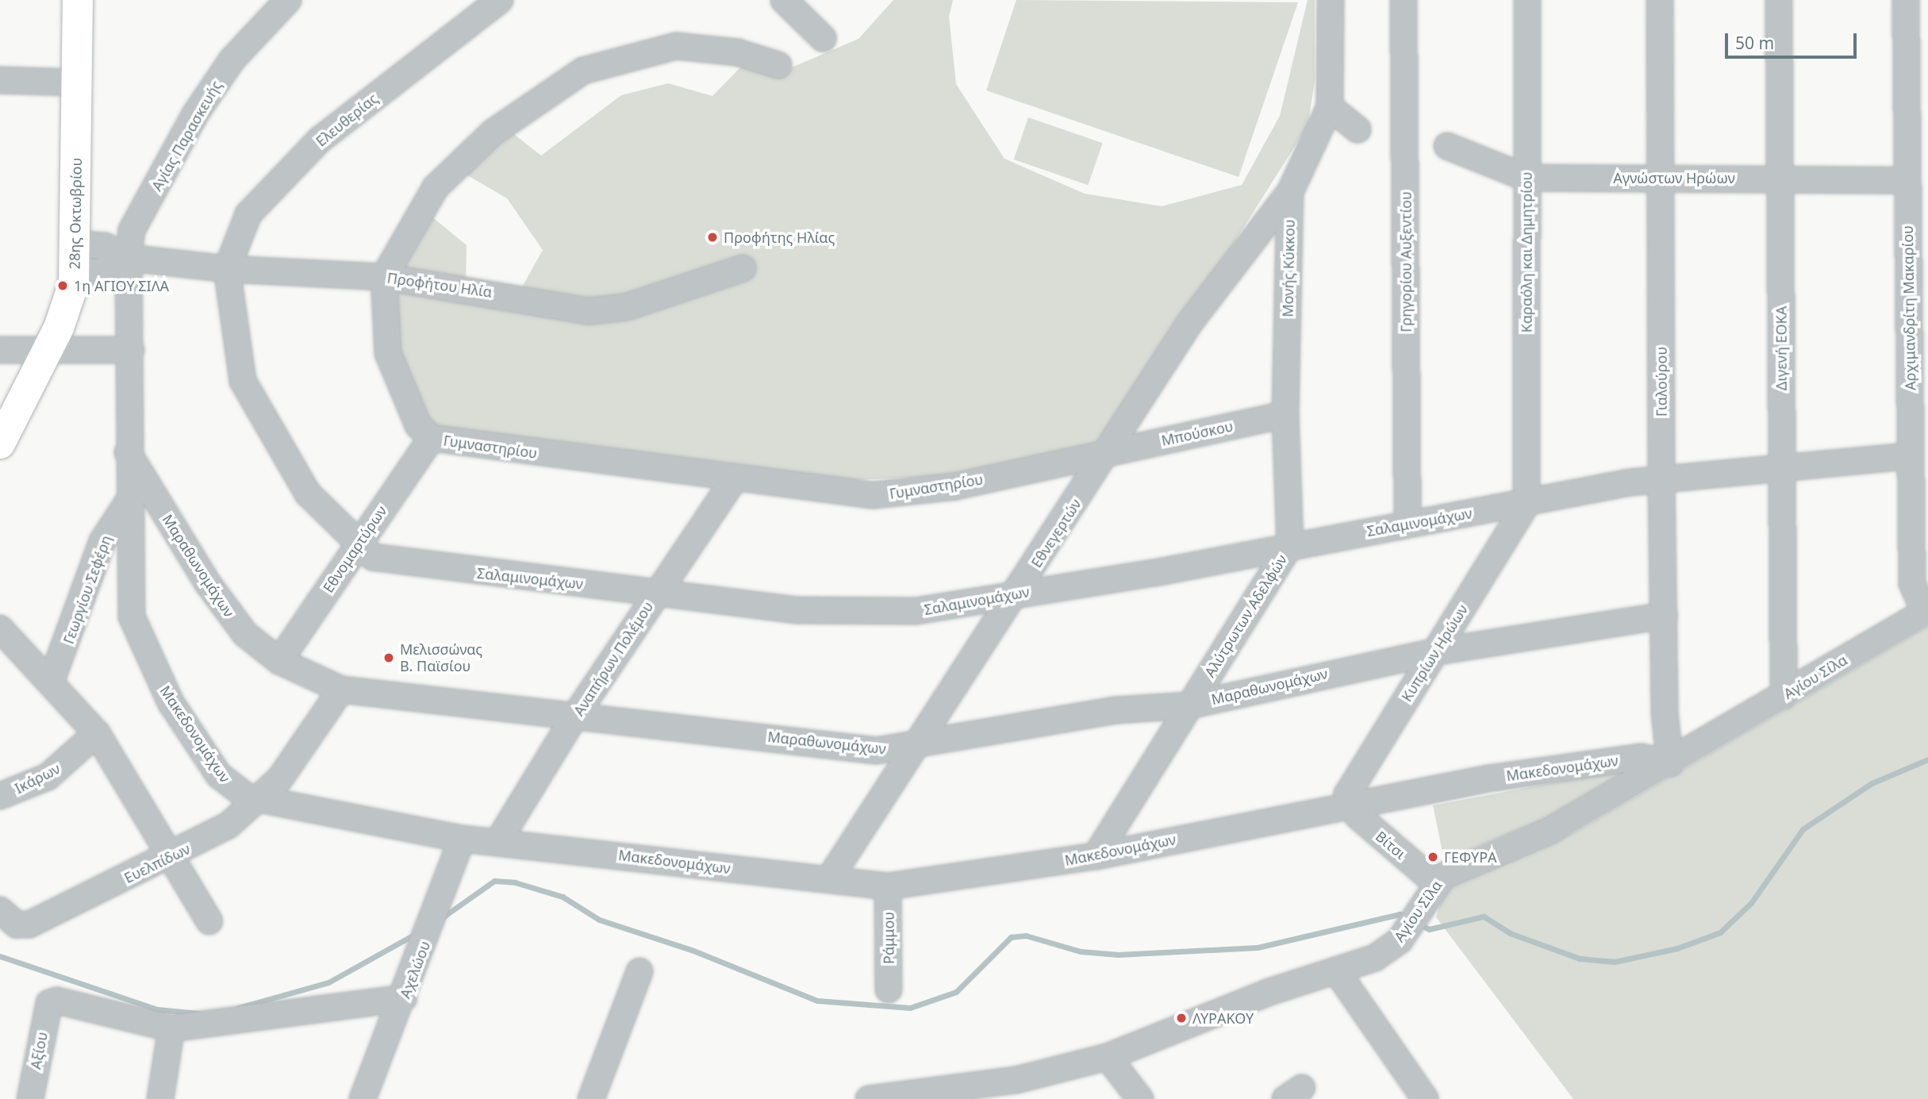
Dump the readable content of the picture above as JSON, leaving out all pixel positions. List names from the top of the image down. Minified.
{"streets":{"main road":["28ης Οκτωβρίου"],"street":["Ελευθερίας","Αγίας Παρασκευής","Αγνώστων Ηρώων","Καραόλη και Δημητρίου","Γρηγορίου Αυξεντίου","Μονής Κύκκου","Προφήτου Ηλία","Αρχιμανδρίτη Μακαρίου","Διγενή ΕΟΚΑ","Γιαλούρου","Μπούσκου","Γυμναστηρίου","Σαλαμινομάχων","Εθνεγερτών","Εθνομαρτύρων","Μαραθωνομάχων","Γεωργίου Σεφέρη","Αλύτρωτων Αδελφών","Κυπρίων Ηρώων","Αναπήρων Πολέμου","Αγίου Σίλα","Μακεδονομάχων","Ικάρων","Βίτσι","Ευελπίδων","Ράμμου","Αχελώου","Αξίου"]},"crossings":[["Ελευθερίας","Προφήτου Ηλία"],["Ελευθερίας","Σαλαμινομάχων"],["Αγίας Παρασκευής","Προφήτου Ηλία"],["Αγίας Παρασκευής","Μακεδονομάχων"],["Αγνώστων Ηρώων","Καραόλη και Δημητρίου"],["Αγνώστων Ηρώων","Αρχιμανδρίτη Μακαρίου"],["Αγνώστων Ηρώων","Διγενή ΕΟΚΑ"],["Αγνώστων Ηρώων","Γιαλούρου"],["Καραόλη και Δημητρίου","Σαλαμινομάχων"],["Καραόλη και Δημητρίου","Κυπρίων Ηρώων"],["Γρηγορίου Αυξεντίου","Σαλαμινομάχων"],["Μονής Κύκκου","Μπούσκου"],["Μονής Κύκκου","Σαλαμινομάχων"],["Μονής Κύκκου","Εθνεγερτών"],["Μονής Κύκκου","Αλύτρωτων Αδελφών"],["Προφήτου Ηλία","Γυμναστηρίου"],["Προφήτου Ηλία","Σαλαμινομάχων"],["Προφήτου Ηλία","Μακεδονομάχων"],["Αρχιμανδρίτη Μακαρίου","Σαλαμινομάχων"],["Αρχιμανδρίτη Μακαρίου","Αγίου Σίλα"],["Διγενή ΕΟΚΑ","Σαλαμινομάχων"],["Διγενή ΕΟΚΑ","Αγίου Σίλα"],["Γιαλούρου","Σαλαμινομάχων"],["Γιαλούρου","Μαραθωνομάχων"],["Γιαλούρου","Αγίου Σίλα"],["Γιαλούρου","Μακεδονομάχων"],["Μπούσκου","Γυμναστηρίου"],["Μπούσκου","Εθνεγερτών"],["Γυμναστηρίου","Εθνεγερτών"],["Γυμναστηρίου","Εθνομαρτύρων"],["Γυμναστηρίου","Αναπήρων Πολέμου"],["Σαλαμινομάχων","Εθνεγερτών"],["Σαλαμινομάχων","Εθνομαρτύρων"],["Σαλαμινομάχων","Αλύτρωτων Αδελφών"],["Σαλαμινομάχων","Κυπρίων Ηρώων"],["Σαλαμινομάχων","Αναπήρων Πολέμου"],["Εθνεγερτών","Μαραθωνομάχων"],["Εθνεγερτών","Μακεδονομάχων"],["Εθνομαρτύρων","Μαραθωνομάχων"],["Μαραθωνομάχων","Αλύτρωτων Αδελφών"],["Μαραθωνομάχων","Κυπρίων Ηρώων"],["Μαραθωνομάχων","Αναπήρων Πολέμου"],["Μαραθωνομάχων","Μακεδονομάχων"],["Μαραθωνομάχων","Ευελπίδων"],["Γεωργίου Σεφέρη","Μακεδονομάχων"],["Αλύτρωτων Αδελφών","Μακεδονομάχων"],["Κυπρίων Ηρώων","Μακεδονομάχων"],["Κυπρίων Ηρώων","Βίτσι"],["Αναπήρων Πολέμου","Μακεδονομάχων"],["Αγίου Σίλα","Μακεδονομάχων"],["Αγίου Σίλα","Βίτσι"],["Μακεδονομάχων","Βίτσι"],["Μακεδονομάχων","Ευελπίδων"],["Μακεδονομάχων","Ράμμου"],["Μακεδονομάχων","Αχελώου"]],"places":["Προφήτης Ηλίας","1η ΑΓΙΟΥ ΣΙΛΑ","Μελισσώνας B. Παϊσίου","ΓΕΦΥΡΑ","ΛΥΡΑΚΟΥ"],"scale_bar":"50 m"}
